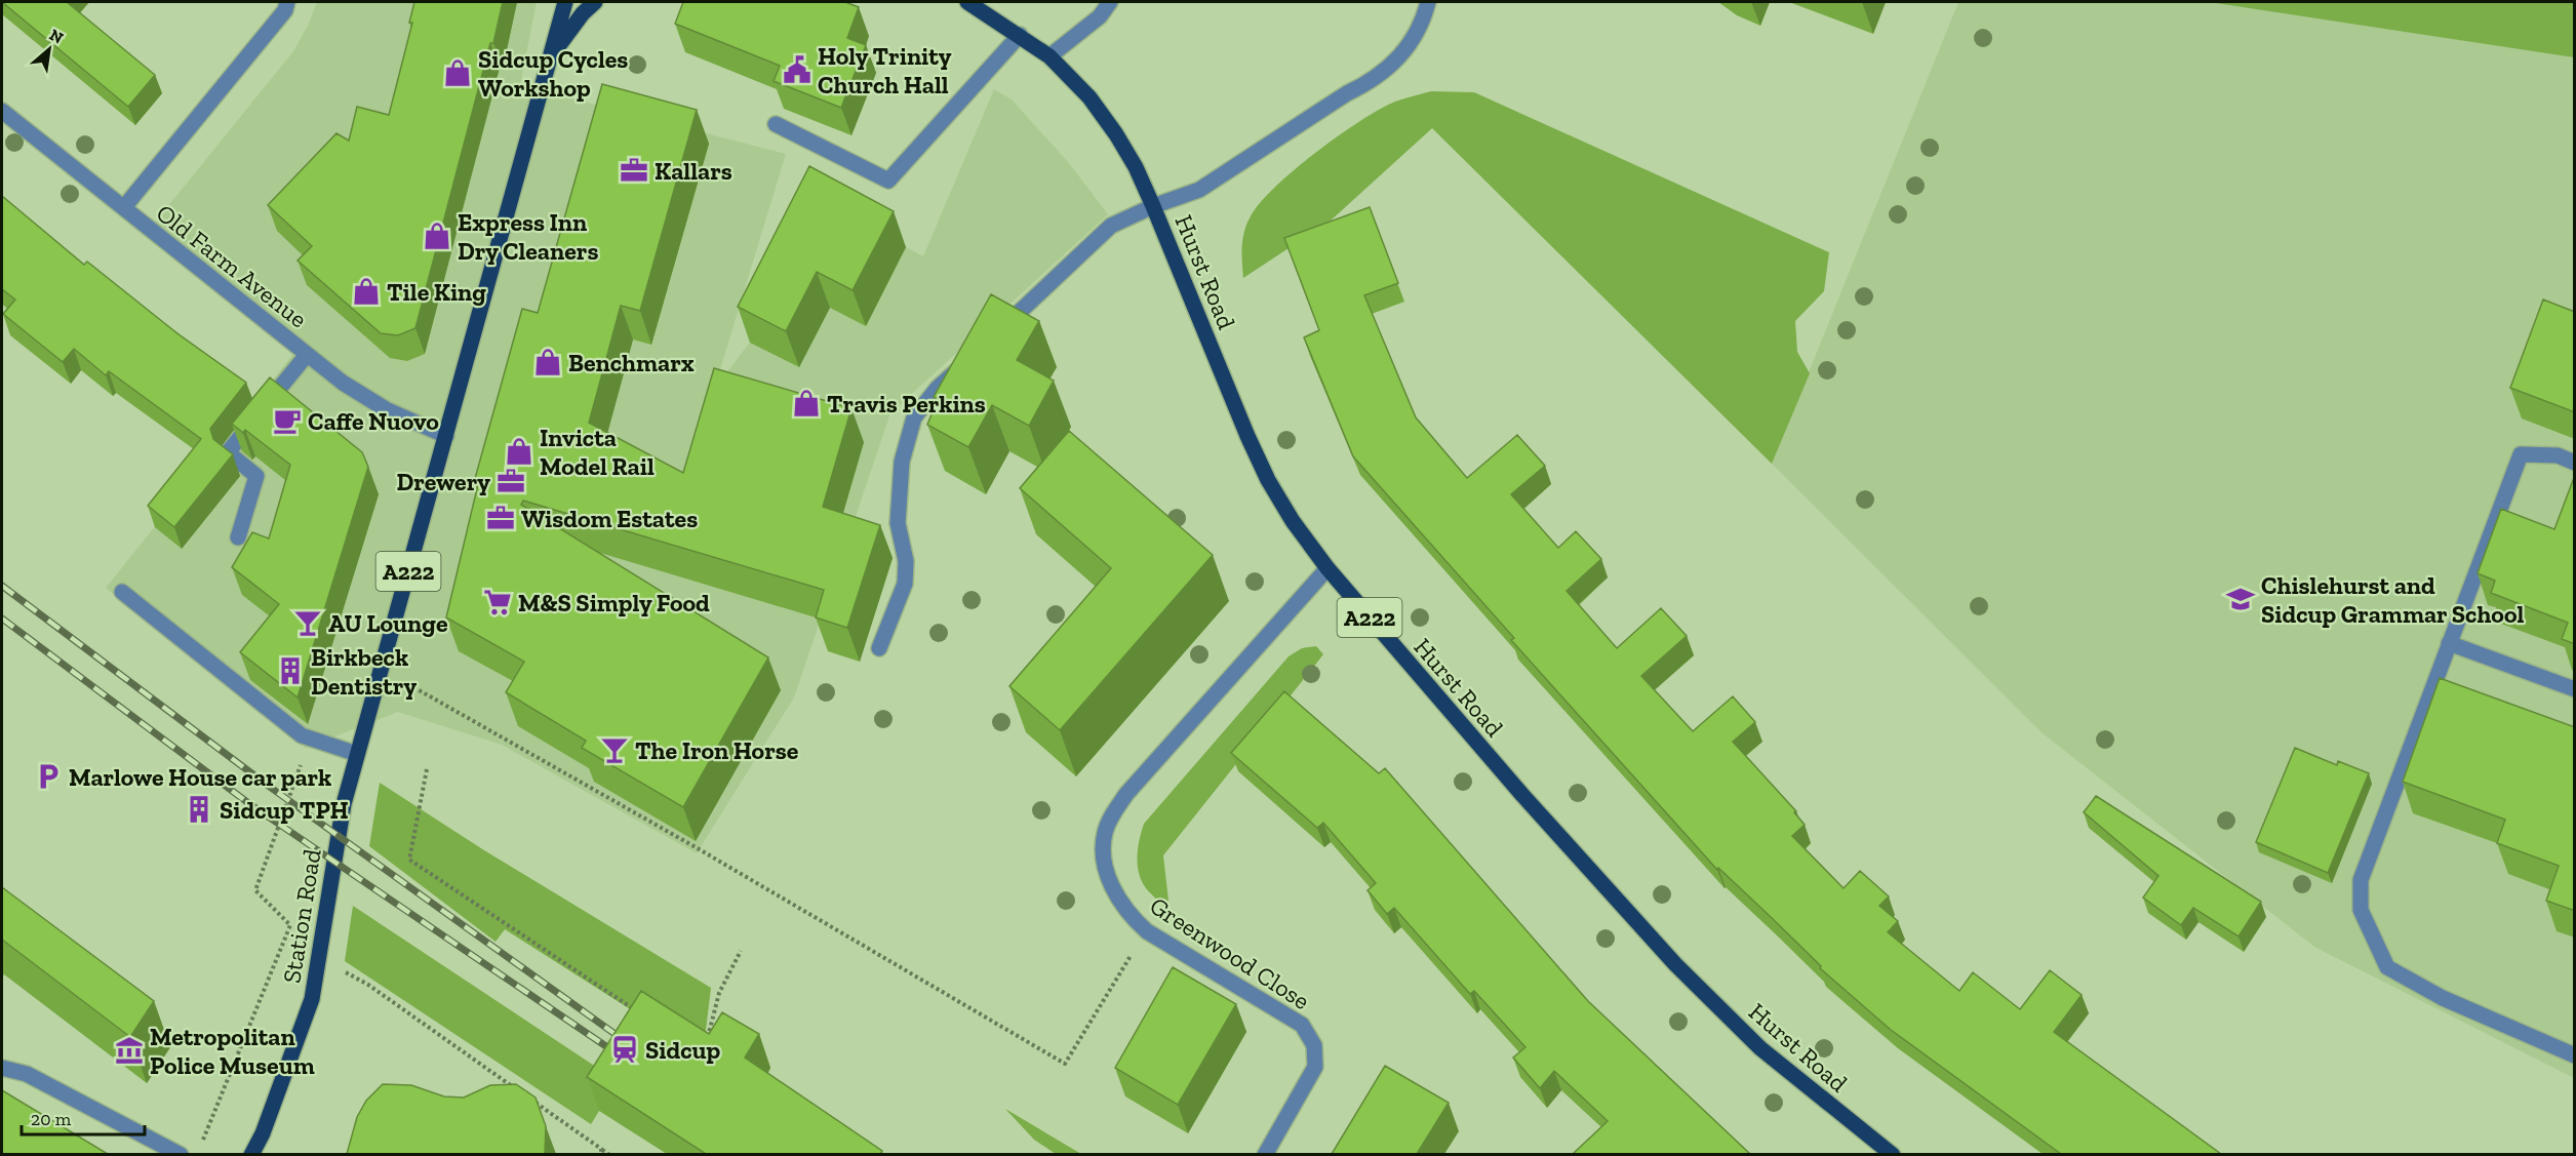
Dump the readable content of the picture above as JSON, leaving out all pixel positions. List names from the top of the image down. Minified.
{"streets":{"main road":["Hurst Road","A222","Station Road"],"street":["Old Farm Avenue","Greenwood Close"]},"crossings":[["Old Farm Avenue","Station Road"],["Hurst Road","Greenwood Close"],["A222","Station Road"]],"places":{"public building":["Holy Trinity Church Hall"],"shop":["Sidcup Cycles Workshop","Express Inn Dry Cleaners","Tile King","Benchmarx","Travis Perkins","Invicta Model Rail"],"office":["Kallars","Drewery","Wisdom Estates"],"cafe":["Caffe Nuovo"],"school or university":["Chislehurst and Sidcup Grammar School"],"supermarket":["M&S Simply Food"],"bar":["AU Lounge","The Iron Horse"],"building":["Birkbeck Dentistry","Sidcup TPH"],"parking":["Marlowe House car park"],"station":["Sidcup"],"museum":["Metropolitan Police Museum"]},"scale_bar":"20 m","north":"top right"}
